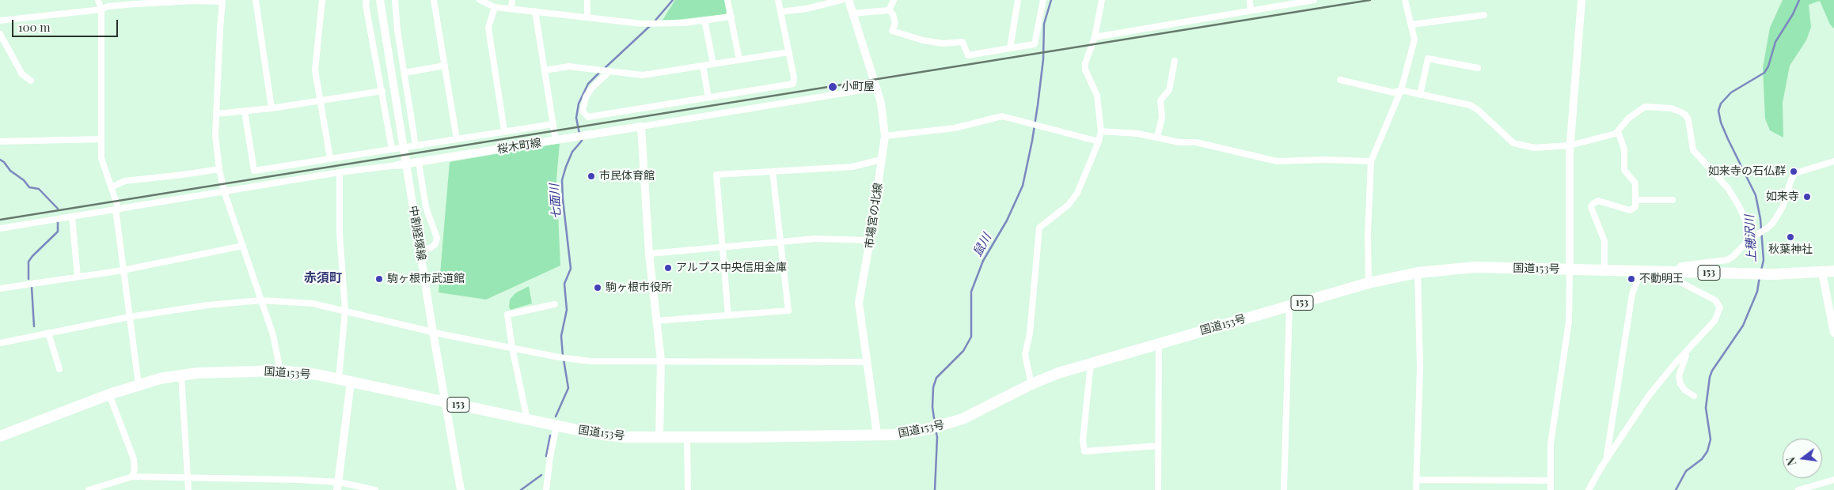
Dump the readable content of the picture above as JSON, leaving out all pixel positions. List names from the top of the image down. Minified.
{"streets":{"highway":["国道153号","153"],"street":["桜木町線","市場宮の北線","中割経塚線"]},"crossings":[["市場宮の北線","国道153号"],["中割経塚線","国道153号"]],"districts":["赤須町"],"water":["七面川","上穂沢川","鼠川"],"places":["小町屋","如来寺の石仏群","市民体育館","如来寺","秋葉神社","アルプス中央信用金庫","駒ヶ根市武道館","不動明王","駒ヶ根市役所"],"scale_bar":"100 m","north":"left"}
